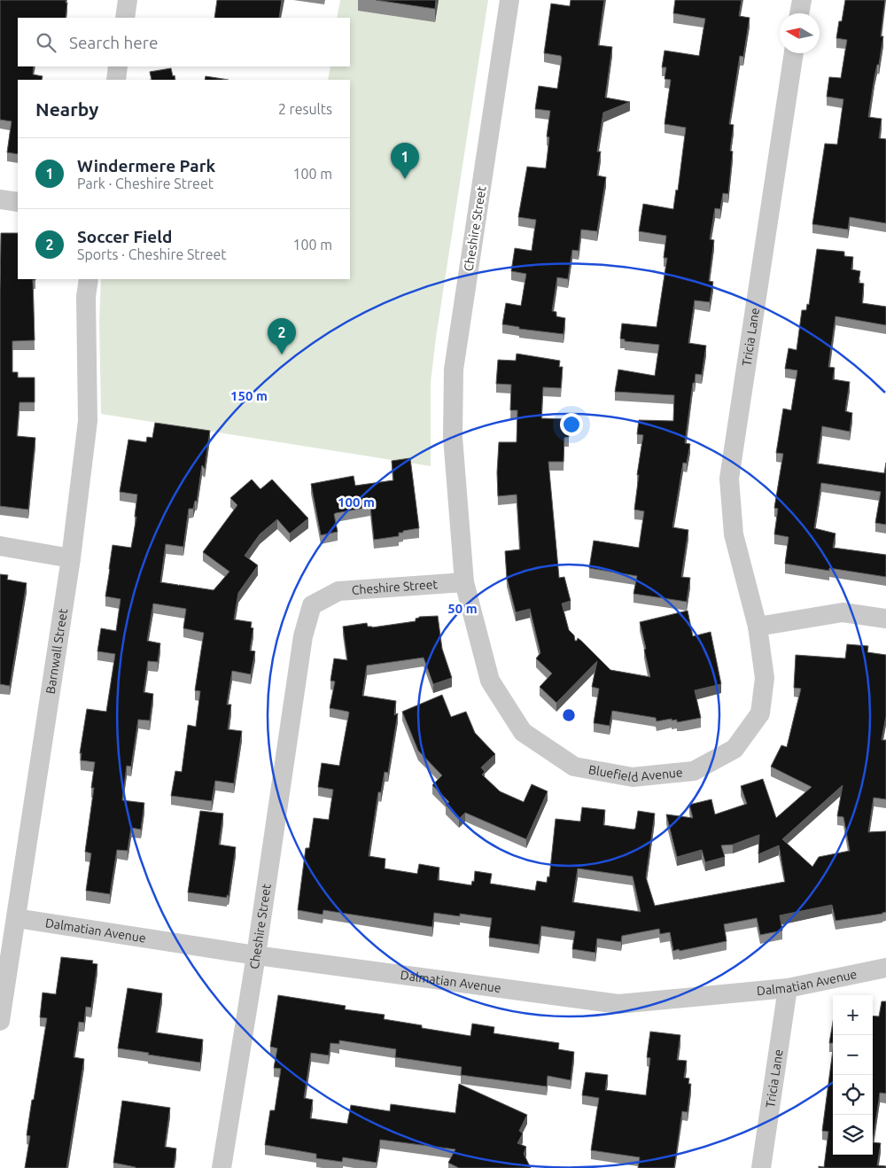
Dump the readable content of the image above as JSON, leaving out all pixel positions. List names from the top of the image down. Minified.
{"streets":{"street":["Cheshire Street","Tricia Lane","Barnwall Street","Bluefield Avenue","Dalmatian Avenue"]},"crossings":[["Cheshire Street","Bluefield Avenue"],["Cheshire Street","Dalmatian Avenue"],["Tricia Lane","Bluefield Avenue"],["Tricia Lane","Dalmatian Avenue"],["Barnwall Street","Dalmatian Avenue"]],"north":"left","page":{"search":"Search here","heading":["Nearby","2 results"],"list":[{"mark":"1","name":"Windermere Park","note":"Park · Cheshire Street","value":"100 m"},{"mark":"2","name":"Soccer Field","note":"Sports · Cheshire Street","value":"100 m"}],"pins":["1","2"],"map_buttons":["+","−"]},"rings":["150 m","100 m","50 m"]}
